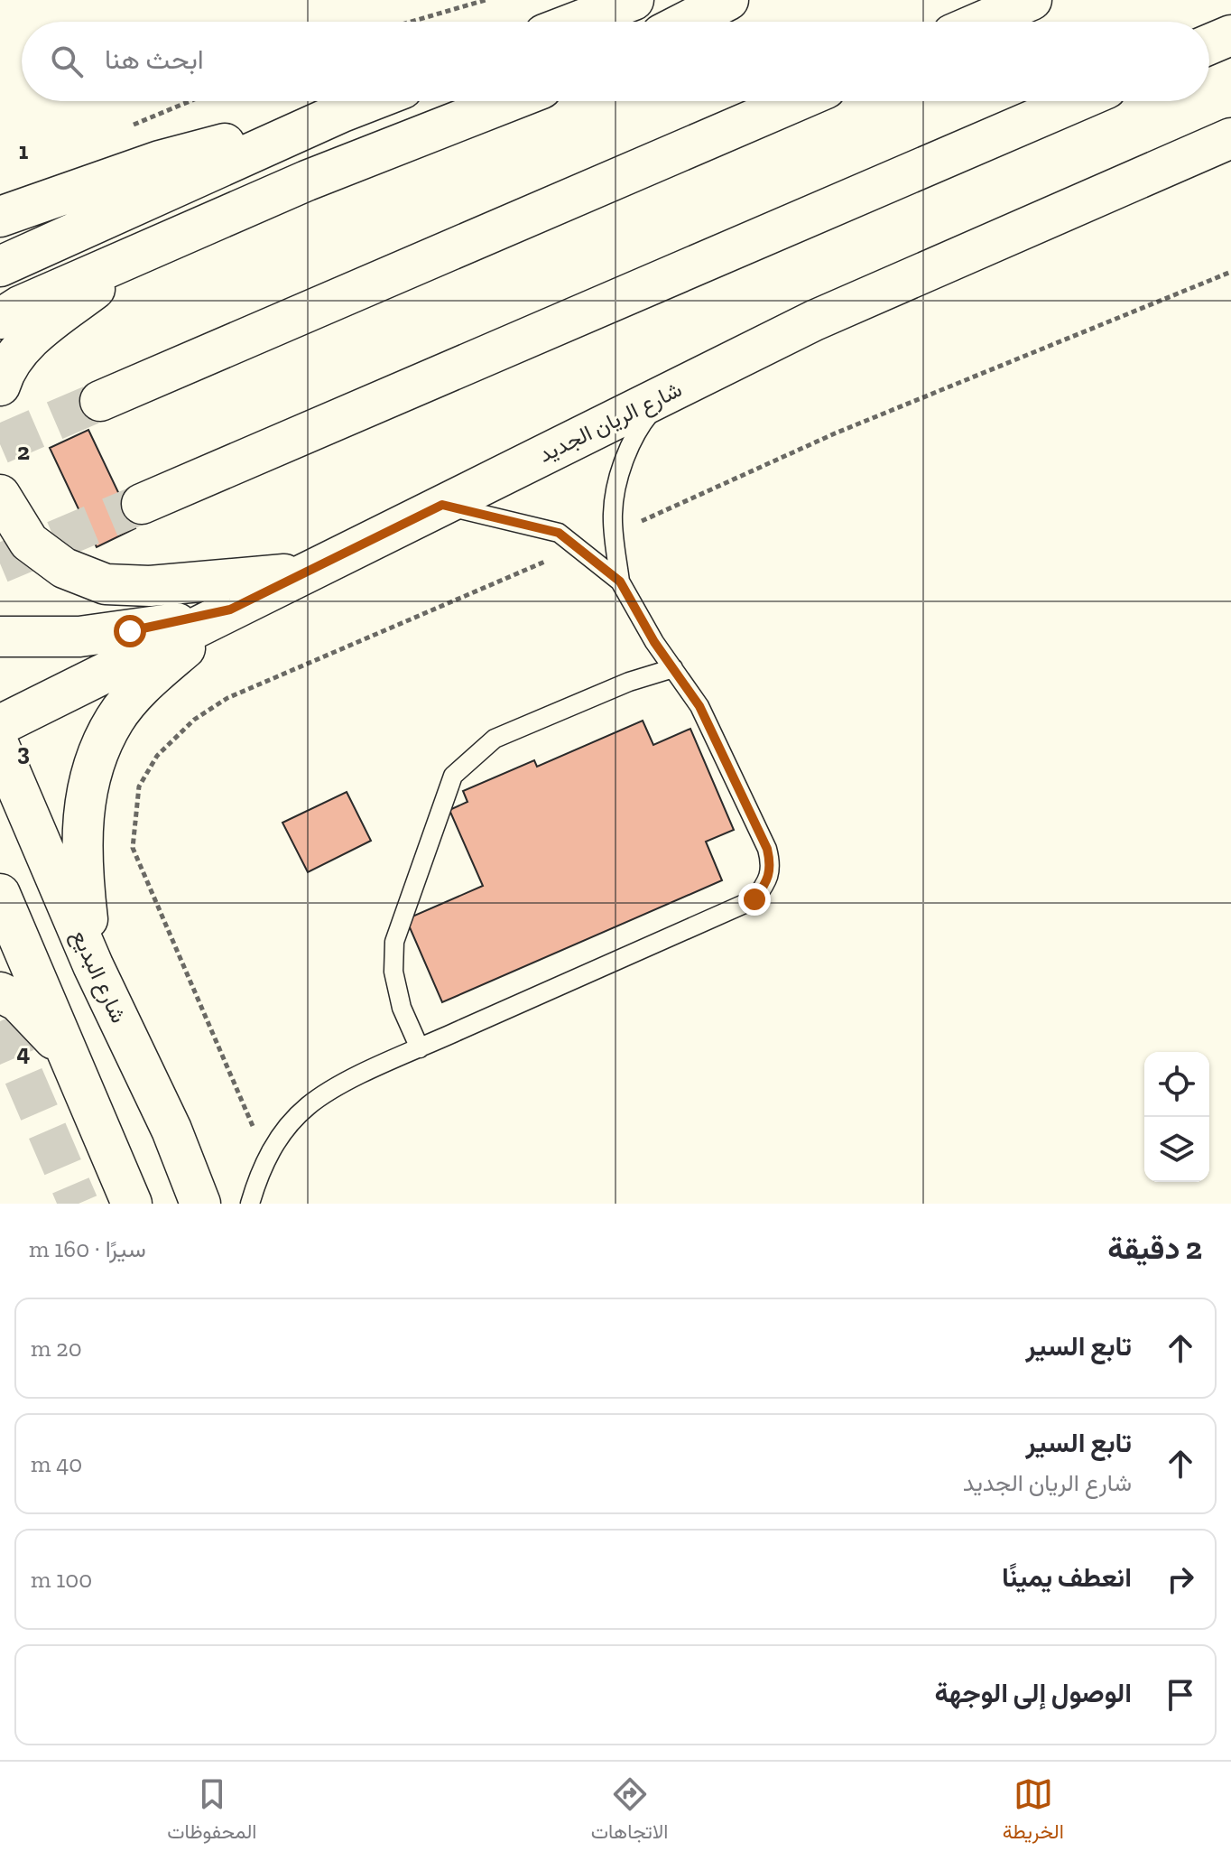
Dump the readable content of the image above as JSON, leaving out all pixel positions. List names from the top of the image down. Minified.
{"streets":{"main road":["شارع الريان الجديد","شارع البديع"]},"page":{"search":"ابحث هنا","heading":["2 دقيقة","سيرًا · 160 m"],"list":[["تابع السير","20 m"],["تابع السير","شارع الريان الجديد","40 m"],["انعطف يمينًا","100 m"],"الوصول إلى الوجهة"],"nav":["الخريطة","الاتجاهات","المحفوظات"]},"grid":{"rows":["1","2","3","4"]}}
